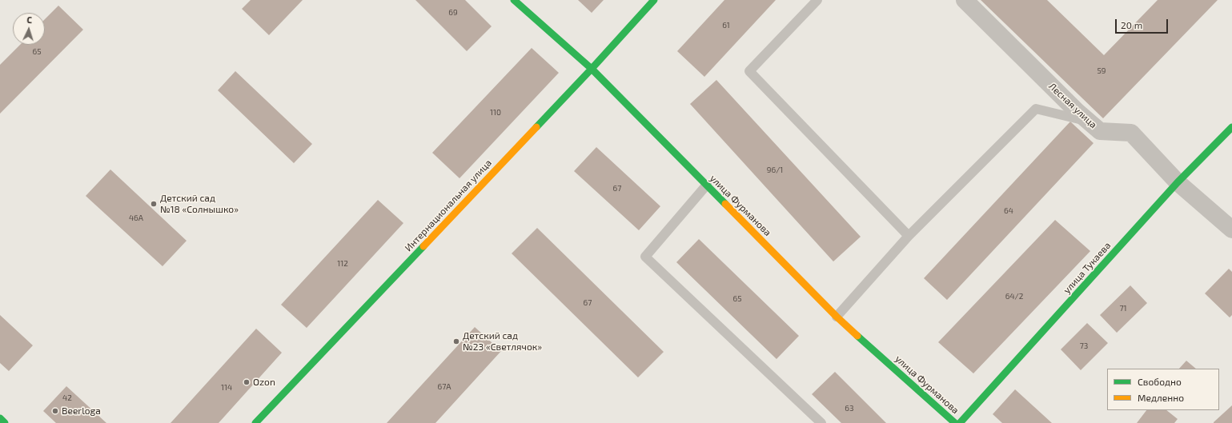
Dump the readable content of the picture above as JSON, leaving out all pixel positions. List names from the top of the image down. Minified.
{"streets":{"street":["Лесная улица","Интернациональная улица","улица Фурманова","улица Тукаева"]},"crossings":[["Лесная улица","улица Тукаева"],["Интернациональная улица","улица Фурманова"]],"places":["Детский сад №18 «Солнышко»","Детский сад №23 «Светлячок»","Ozon","Beerloga"],"house_numbers":["69","61","65","59","110","96/1","67","64","46А","112","64/2","65","67","71","73","67А","114","42","63"],"legend":["Свободно","Медленно"],"scale_bar":"20 m","north":"top"}
